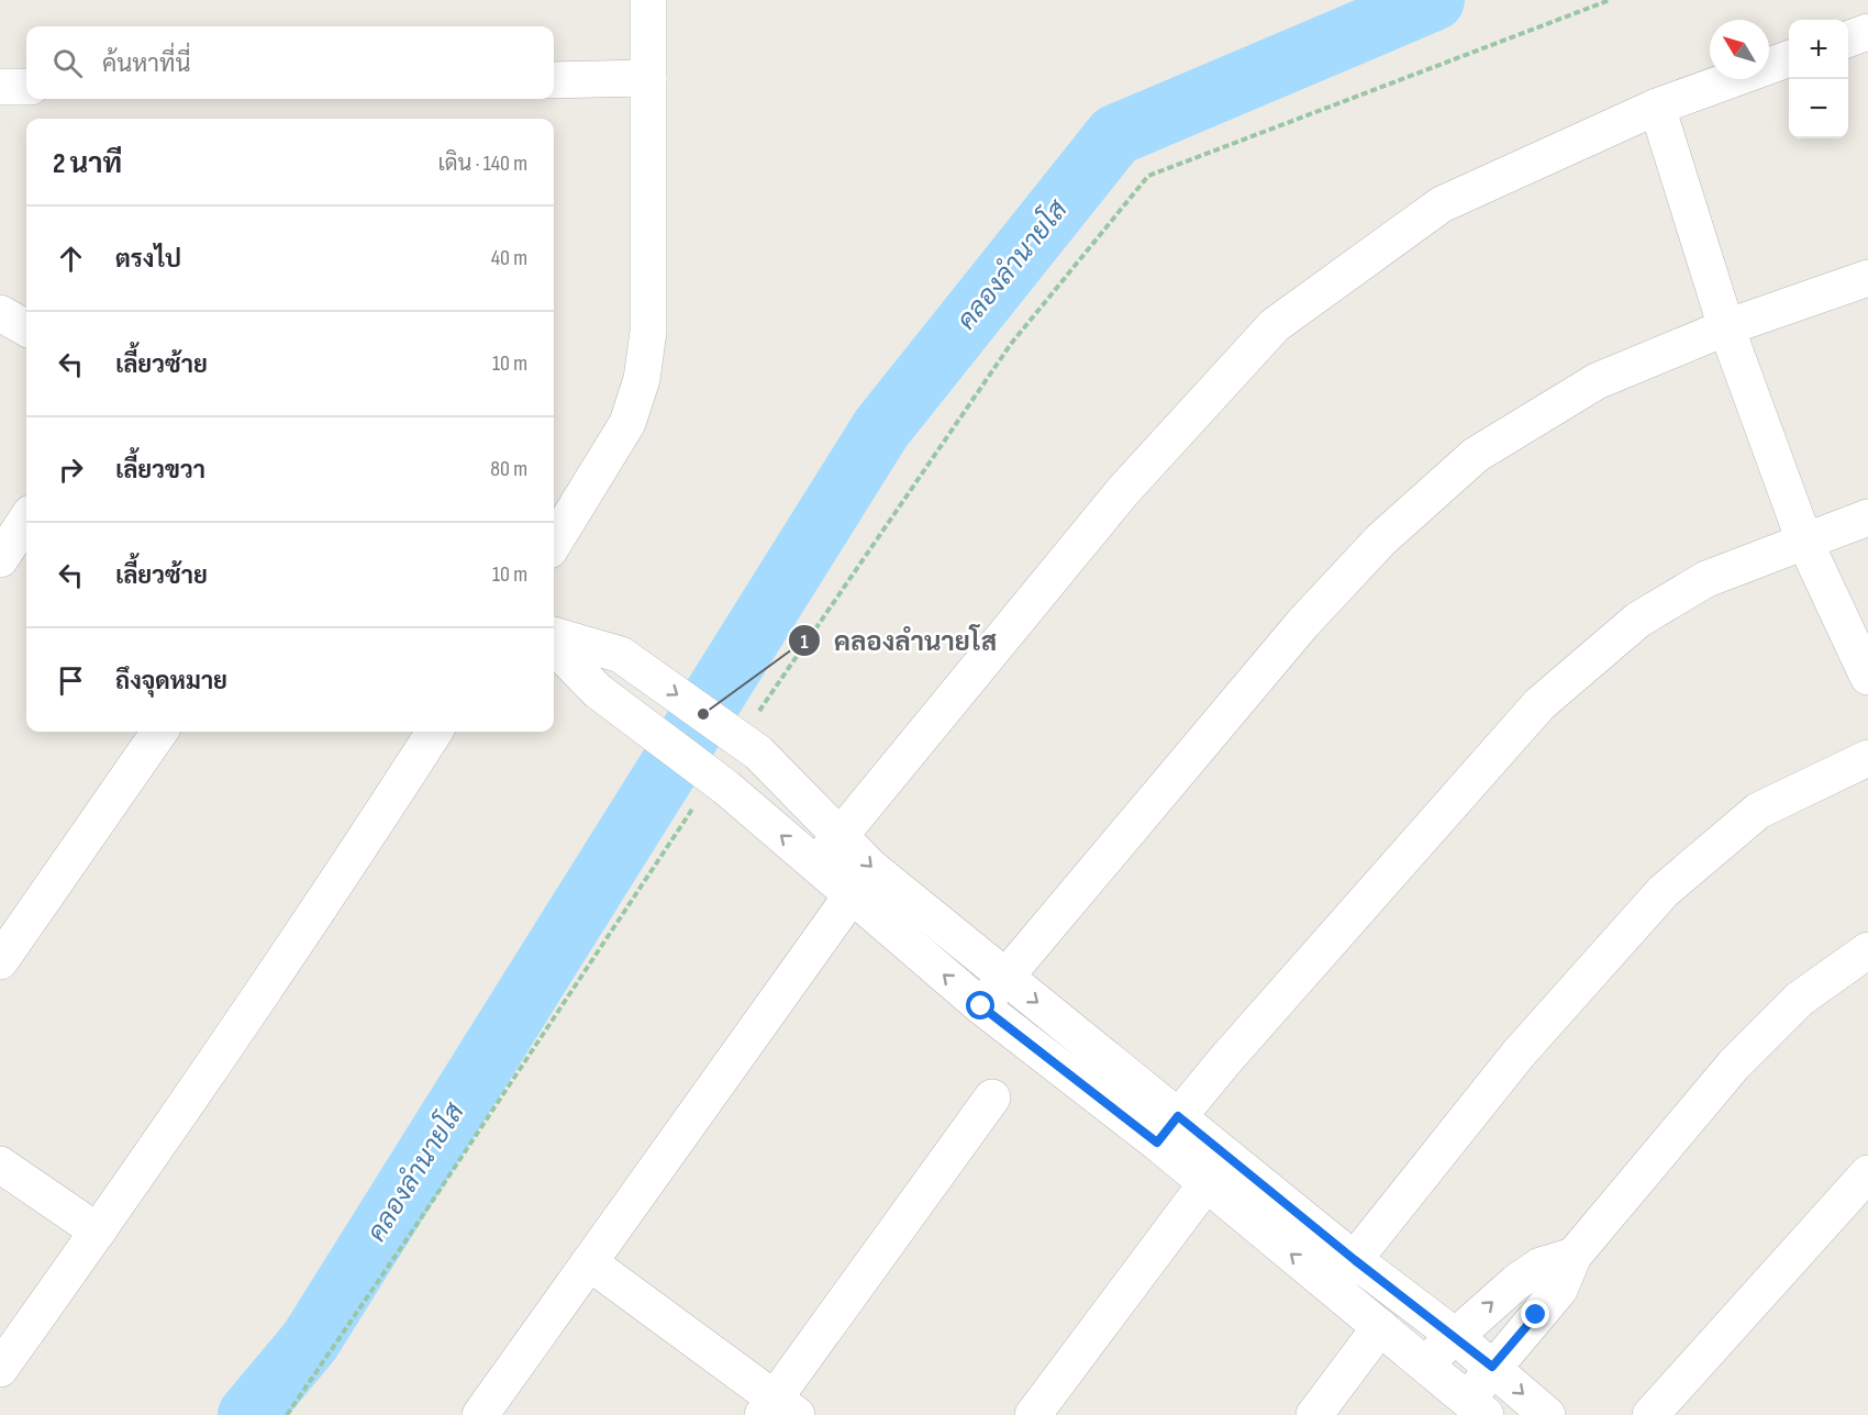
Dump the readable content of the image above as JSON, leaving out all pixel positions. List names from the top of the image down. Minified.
{"water":["คลองลำนายโส"],"places":["คลองลำนายโส"],"north":"top left","page":{"map_buttons":["+","−"],"search":"ค้นหาที่นี่","heading":["2 นาที","เดิน · 140 m"],"list":[["ตรงไป","40 m"],["เลี้ยวซ้าย","10 m"],["เลี้ยวขวา","80 m"],["เลี้ยวซ้าย","10 m"],"ถึงจุดหมาย"]}}
